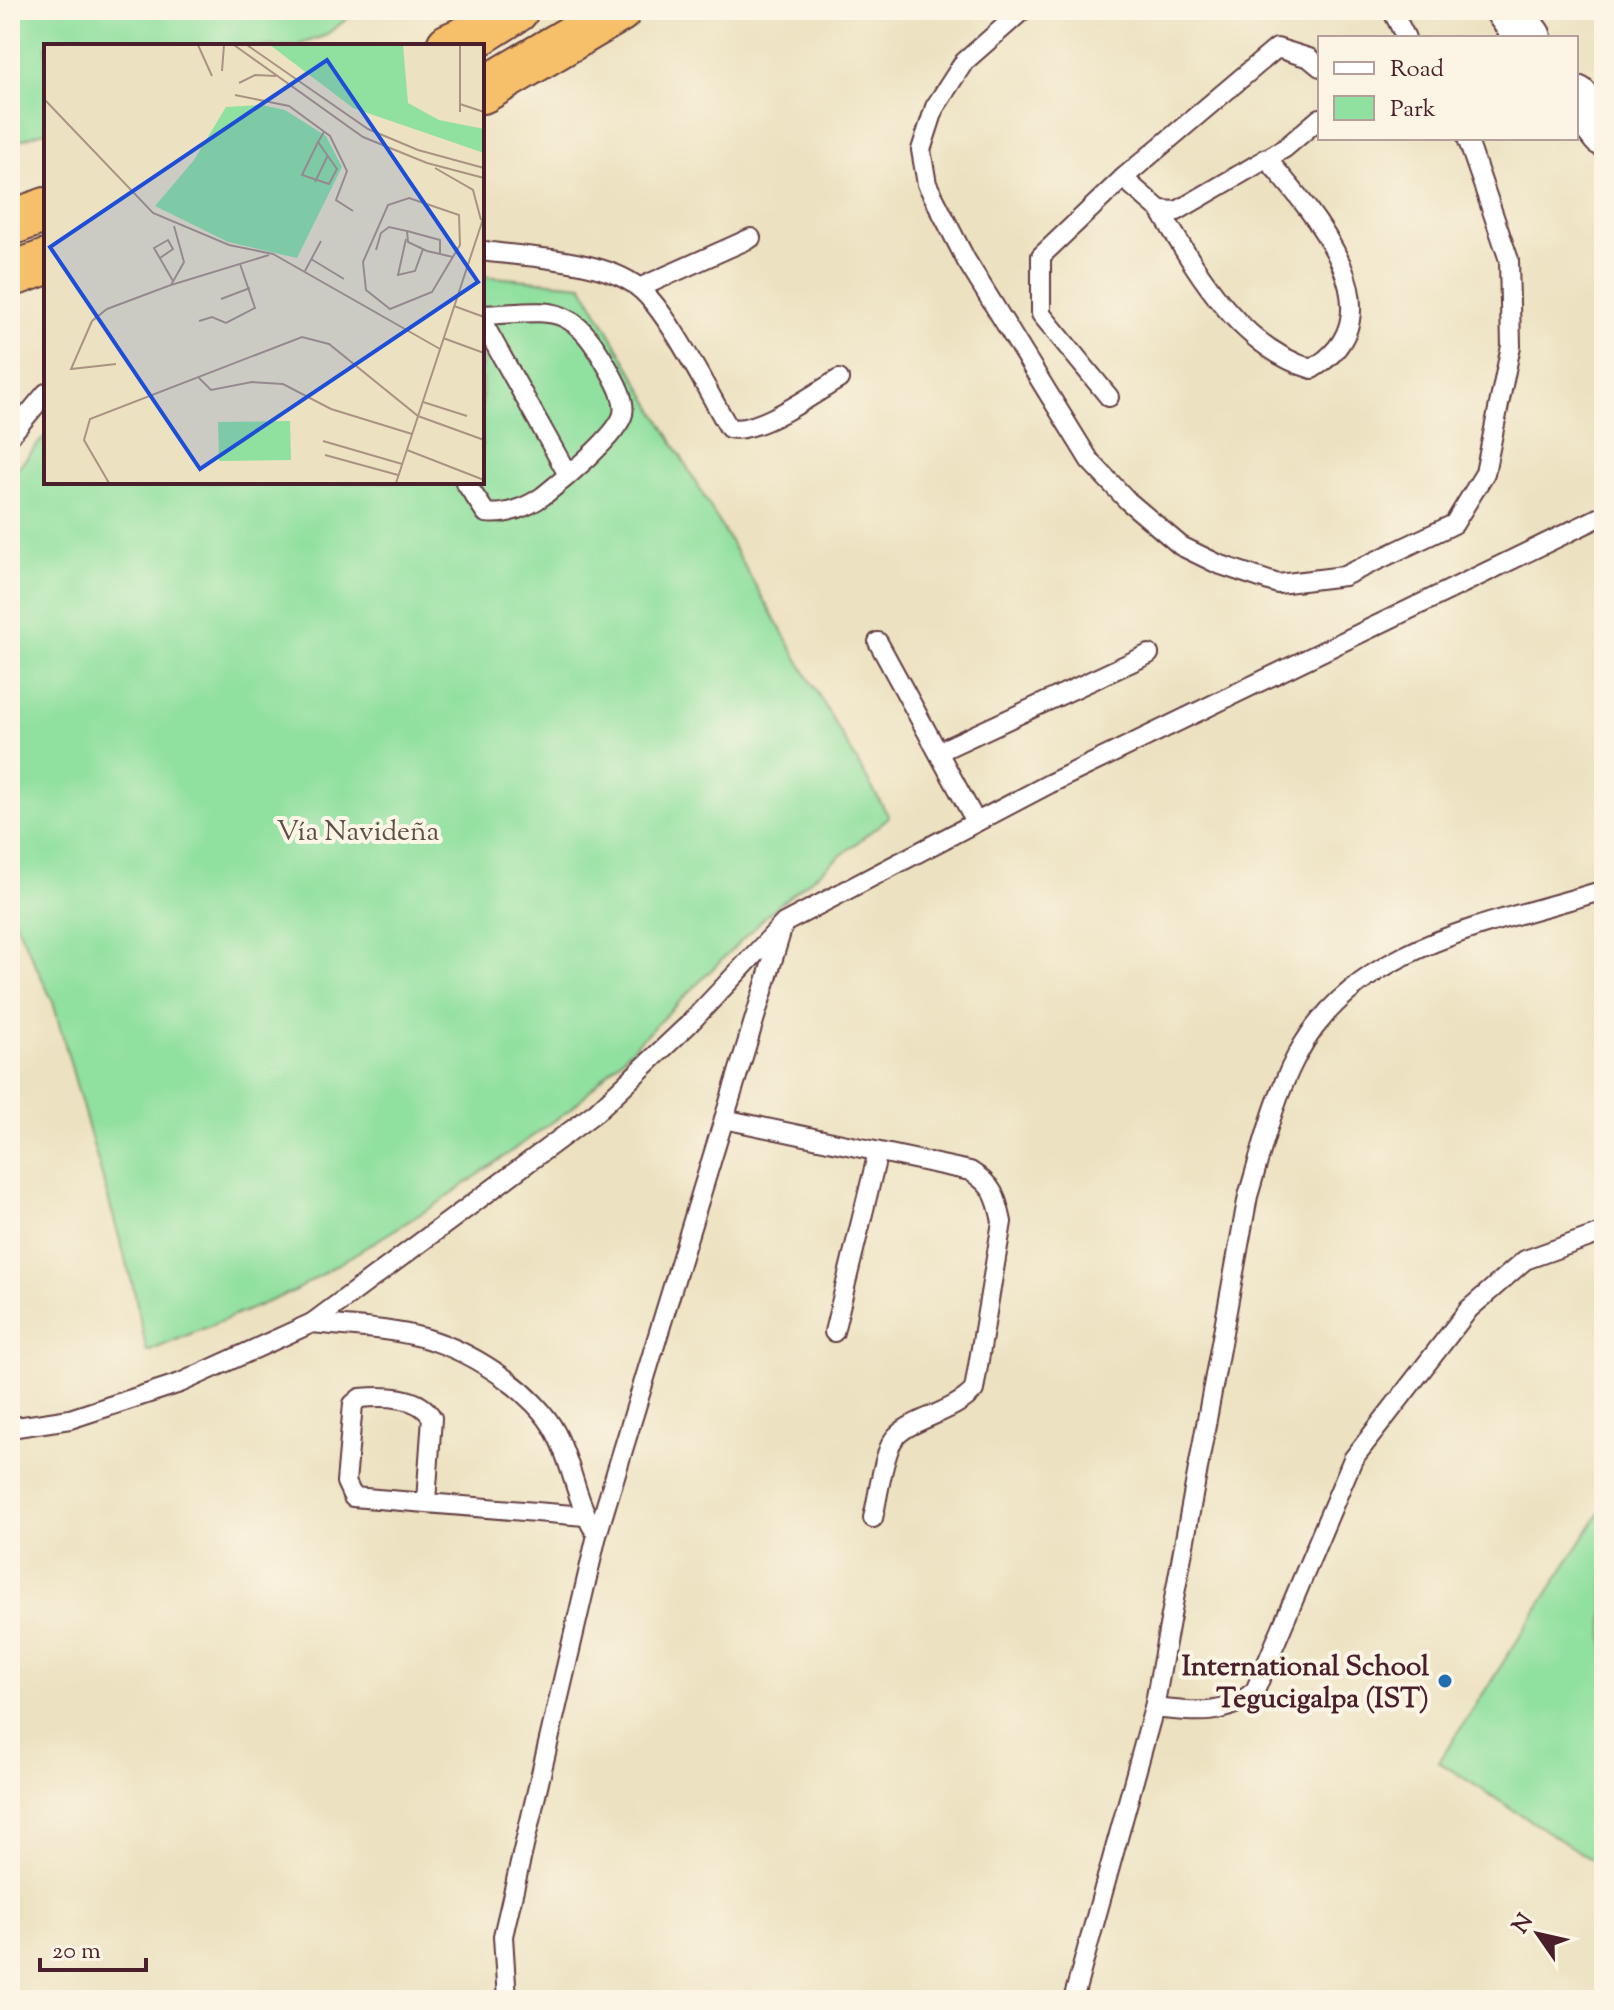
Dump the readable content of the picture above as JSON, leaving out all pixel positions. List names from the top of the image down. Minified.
{"parks":["Vía Navideña"],"places":["International School Tegucigalpa (IST)"],"legend":["Road","Park"],"scale_bar":"20 m","north":"top left"}
